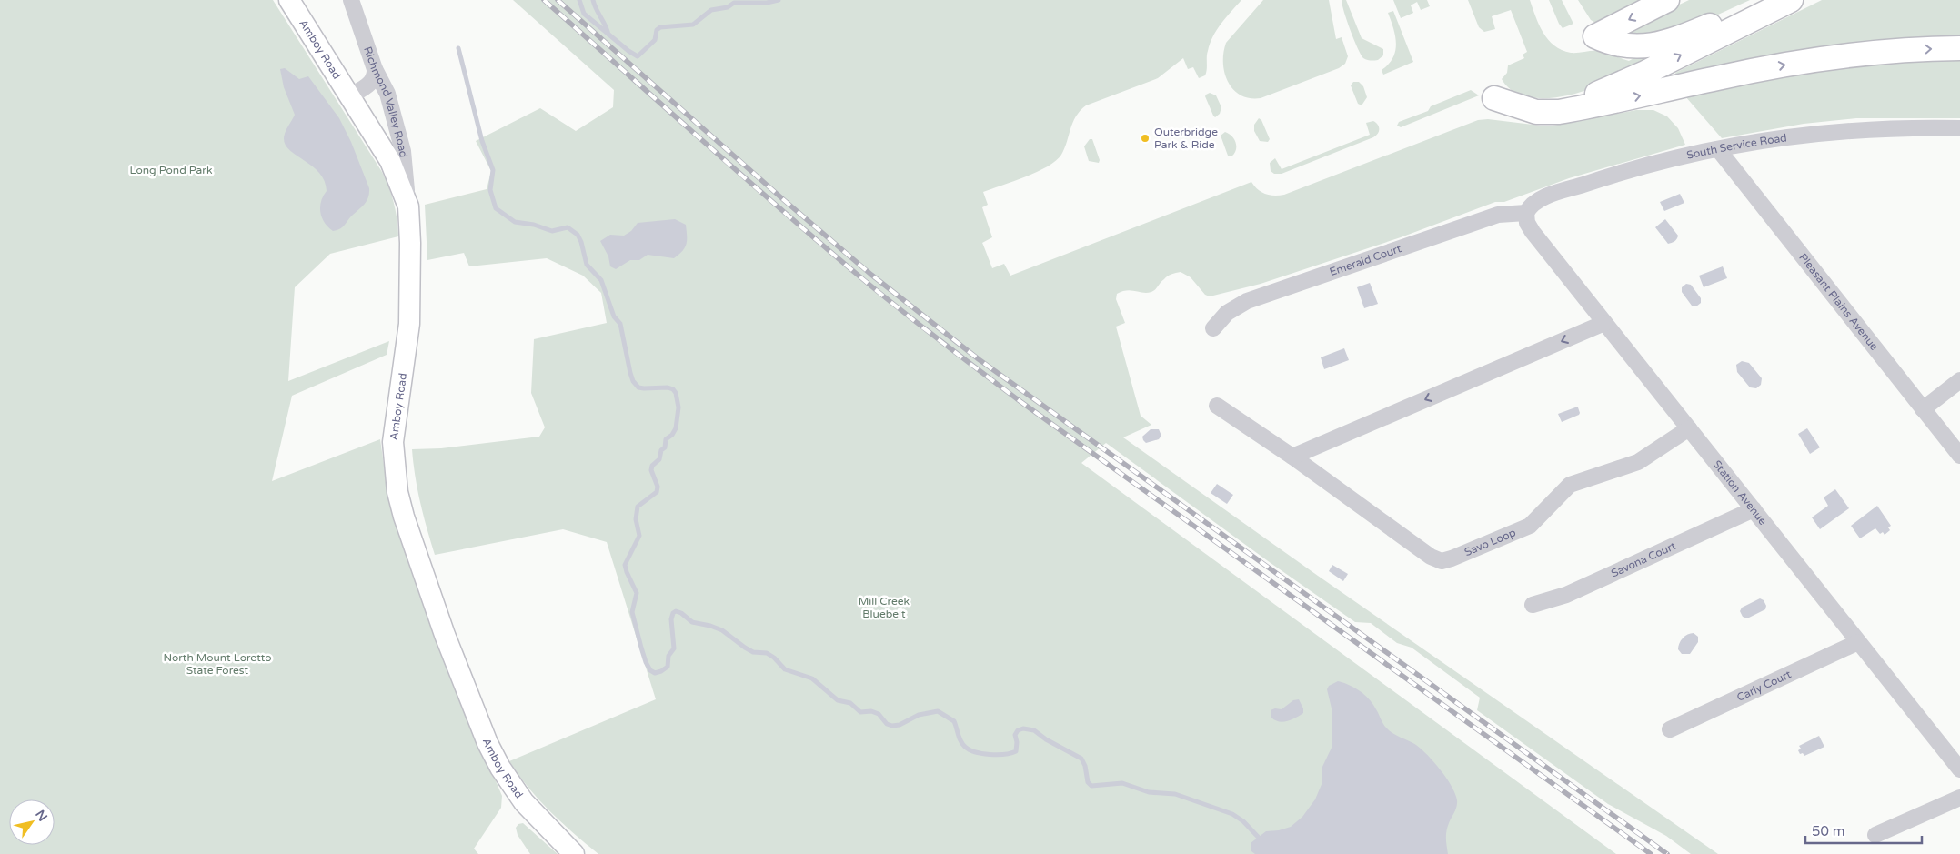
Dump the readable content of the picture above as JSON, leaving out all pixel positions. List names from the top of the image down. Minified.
{"streets":{"main road":["Amboy Road"],"street":["Richmond Valley Road","South Service Road","Emerald Court","Pleasant Plains Avenue","Station Avenue","Savo Loop","Savona Court","Carly Court"]},"crossings":[["Amboy Road","Richmond Valley Road"],["South Service Road","Emerald Court"],["South Service Road","Pleasant Plains Avenue"],["South Service Road","Station Avenue"],["Emerald Court","Station Avenue"],["Station Avenue","Savo Loop"],["Station Avenue","Savona Court"],["Station Avenue","Carly Court"]],"parks":["Long Pond Park","Mill Creek Bluebelt","North Mount Loretto State Forest"],"places":["Outerbridge Park & Ride"],"scale_bar":"50 m","north":"top right"}
